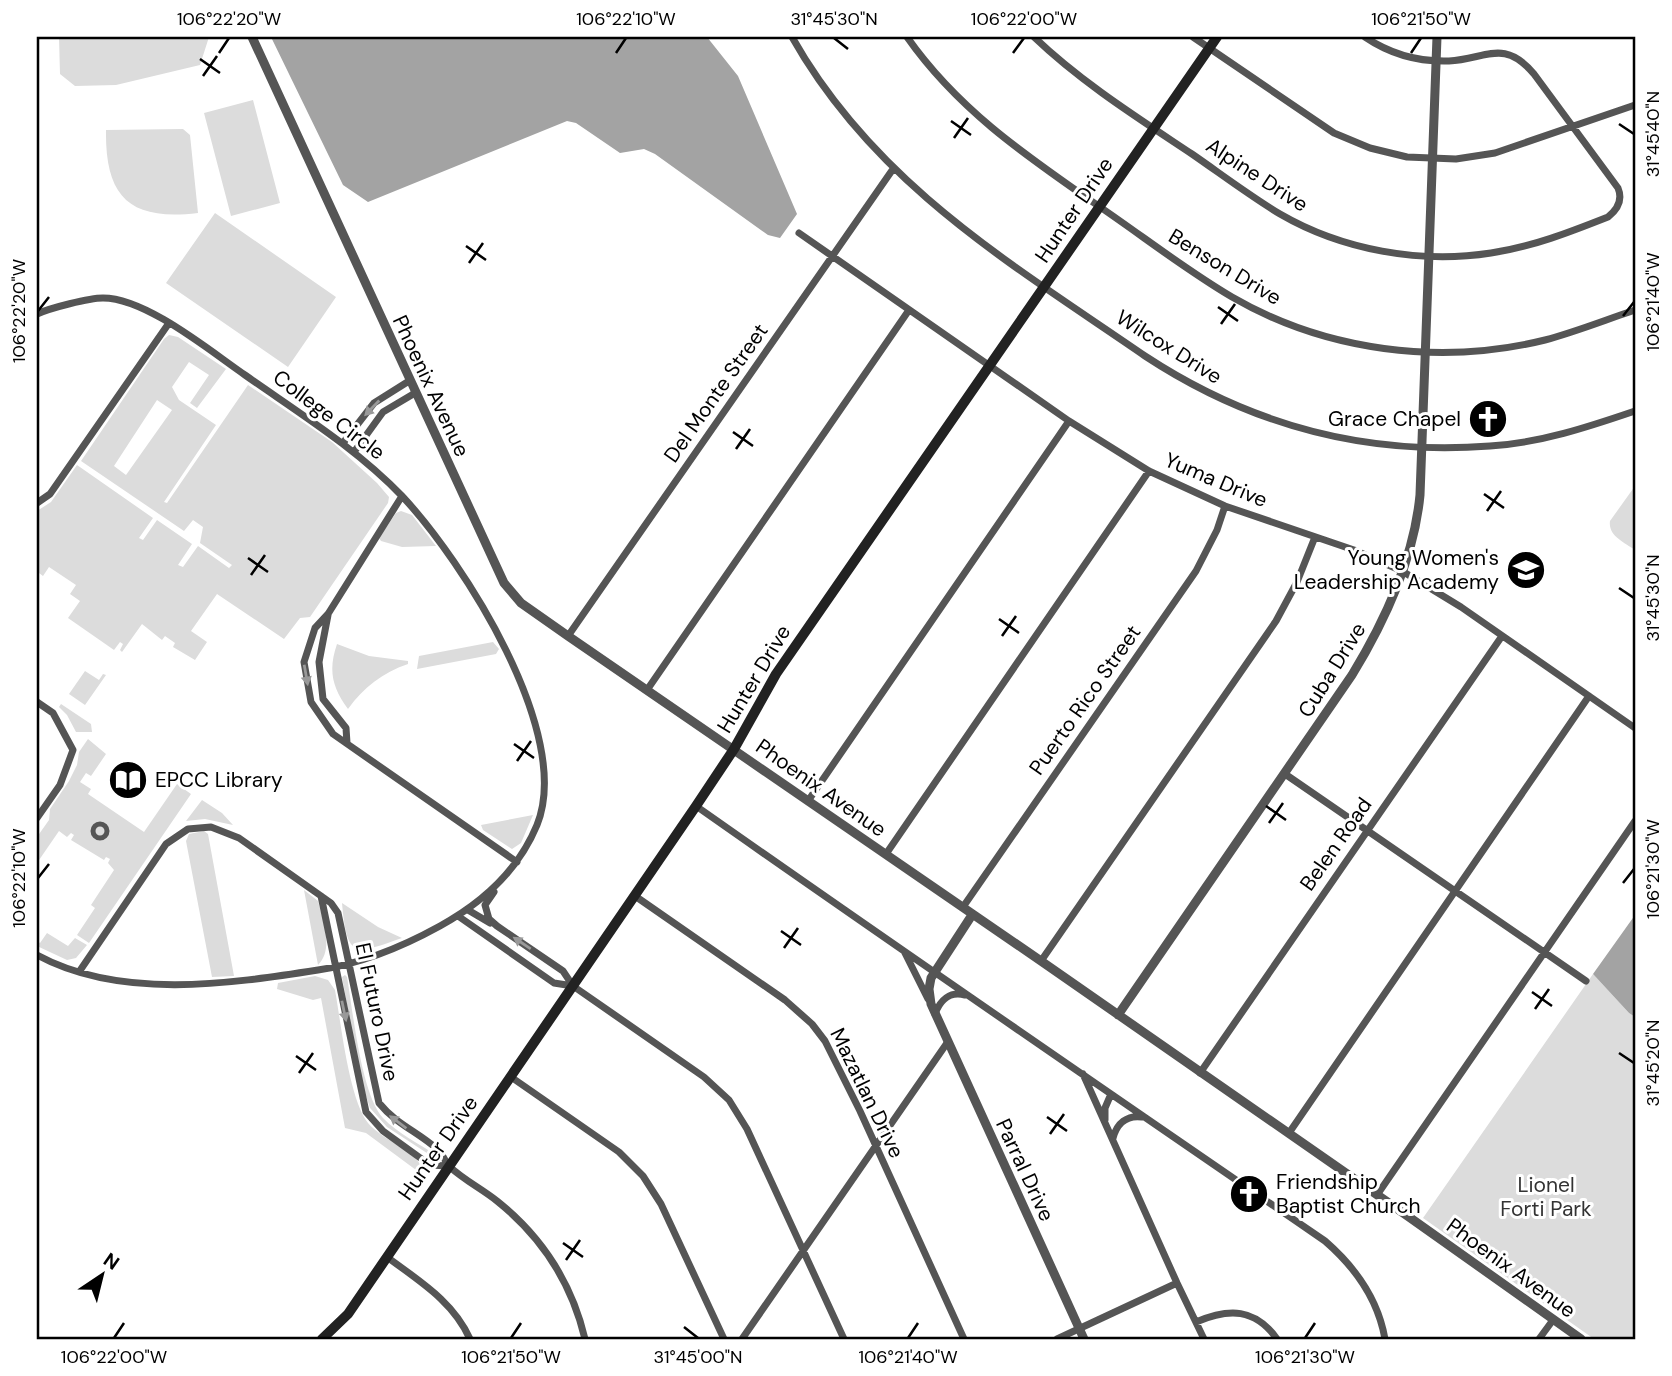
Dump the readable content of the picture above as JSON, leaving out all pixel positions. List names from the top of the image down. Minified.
{"streets":{"main road":["Hunter Drive"],"street":["Alpine Drive","Benson Drive","Wilcox Drive","Phoenix Avenue","Del Monte Street","College Circle","Yuma Drive","Cuba Drive","Puerto Rico Street","Belen Road","El Futuro Drive","Mazatlan Drive","Parral Drive"]},"crossings":[["Alpine Drive","Hunter Drive"],["Alpine Drive","Cuba Drive"],["Hunter Drive","Benson Drive"],["Hunter Drive","Wilcox Drive"],["Hunter Drive","Phoenix Avenue"],["Hunter Drive","Yuma Drive"],["Hunter Drive","El Futuro Drive"],["Hunter Drive","Mazatlan Drive"],["Benson Drive","Cuba Drive"],["Wilcox Drive","Del Monte Street"],["Wilcox Drive","Cuba Drive"],["Phoenix Avenue","Del Monte Street"],["Phoenix Avenue","Cuba Drive"],["Phoenix Avenue","Puerto Rico Street"],["Phoenix Avenue","Belen Road"],["Del Monte Street","Yuma Drive"],["College Circle","El Futuro Drive"],["Yuma Drive","Cuba Drive"],["Yuma Drive","Puerto Rico Street"],["Yuma Drive","Belen Road"]],"parks":["Lionel Forti Park"],"places":{"church":["Grace Chapel","Friendship Baptist Church"],"school or university":["Young Women's Leadership Academy"],"library":["EPCC Library"]},"north":"top right","coordinates":["106°22'20\"W","106°22'10\"W","31°45'30\"N","106°22'00\"W","106°21'50\"W","31°45'40\"N","106°21'40\"W","106°21'30\"W","31°45'20\"N","31°45'00\"N"]}
